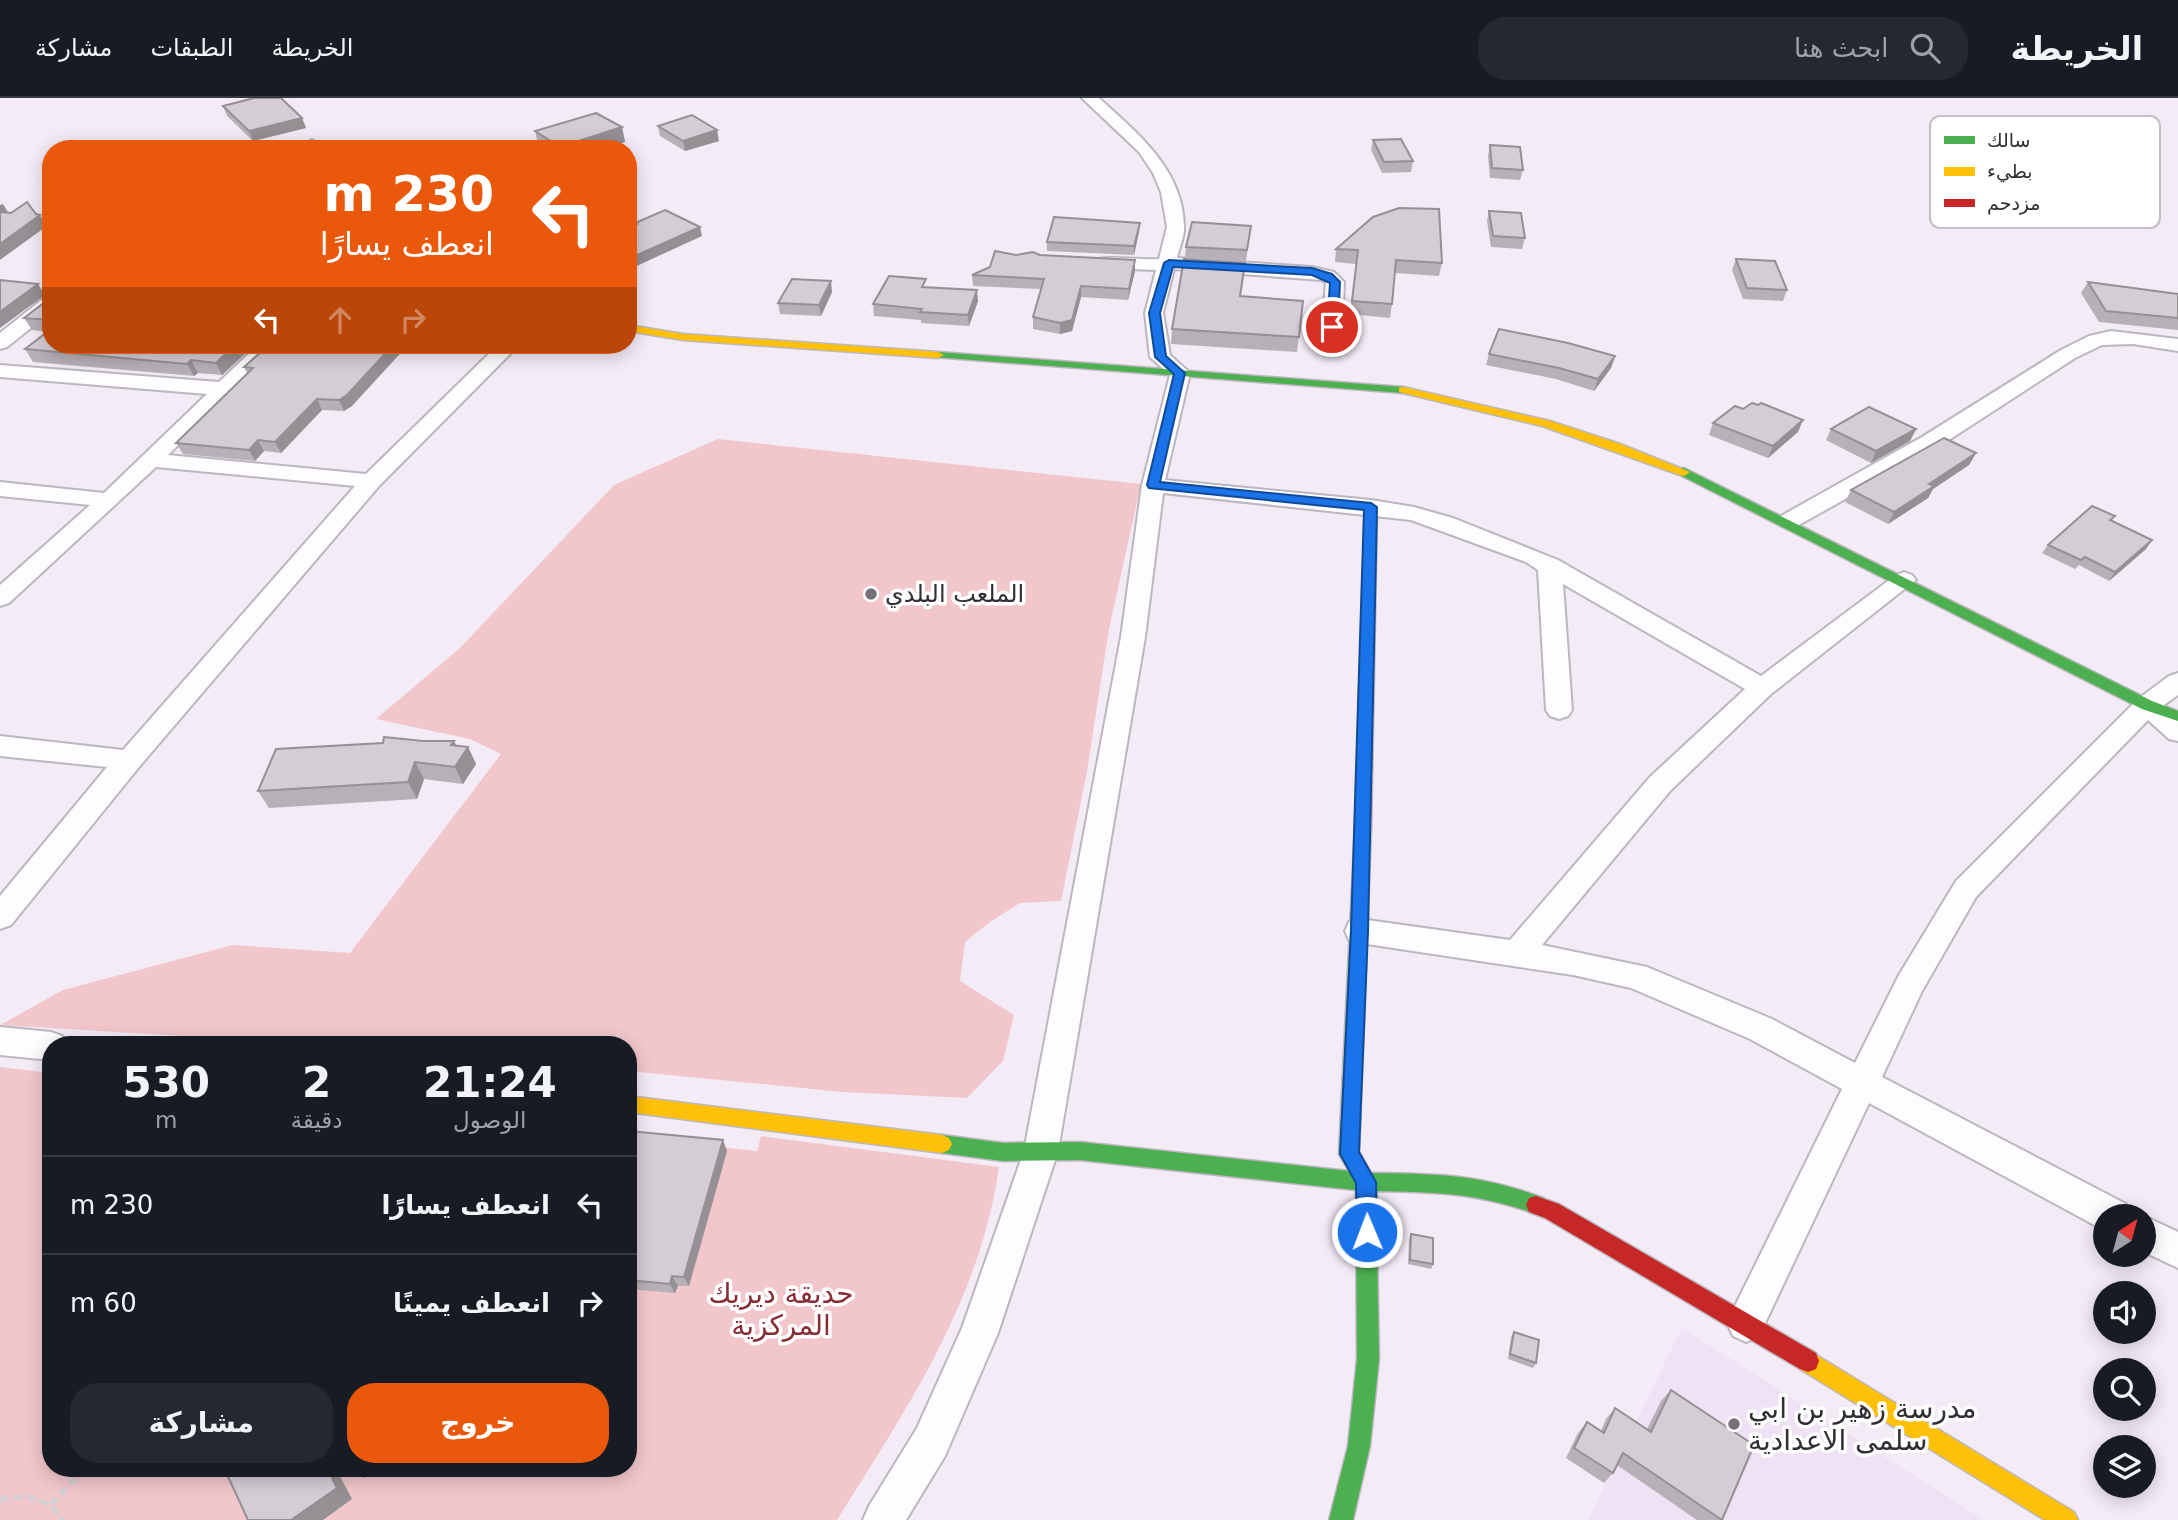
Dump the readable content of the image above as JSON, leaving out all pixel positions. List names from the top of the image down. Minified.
{"parks":["حديقة ديريك المركزية"],"places":["الملعب البلدي","مدرسة زهير بن ابي سلمى الاعدادية"],"legend":["سالك","بطيء","مزدحم"],"north":"top right","page":{"header":"الخريطة","search":"ابحث هنا","nav":["الخريطة","الطبقات","مشاركة"],"turn":["230 m","انعطف يسارًا"],"eta":["21:24","الوصول","2","دقيقة","530","m"],"list":[{"name":"انعطف يسارًا","value":"230 m"},{"name":"انعطف يمينًا","value":"60 m"}],"buttons":["خروج","مشاركة"]}}
